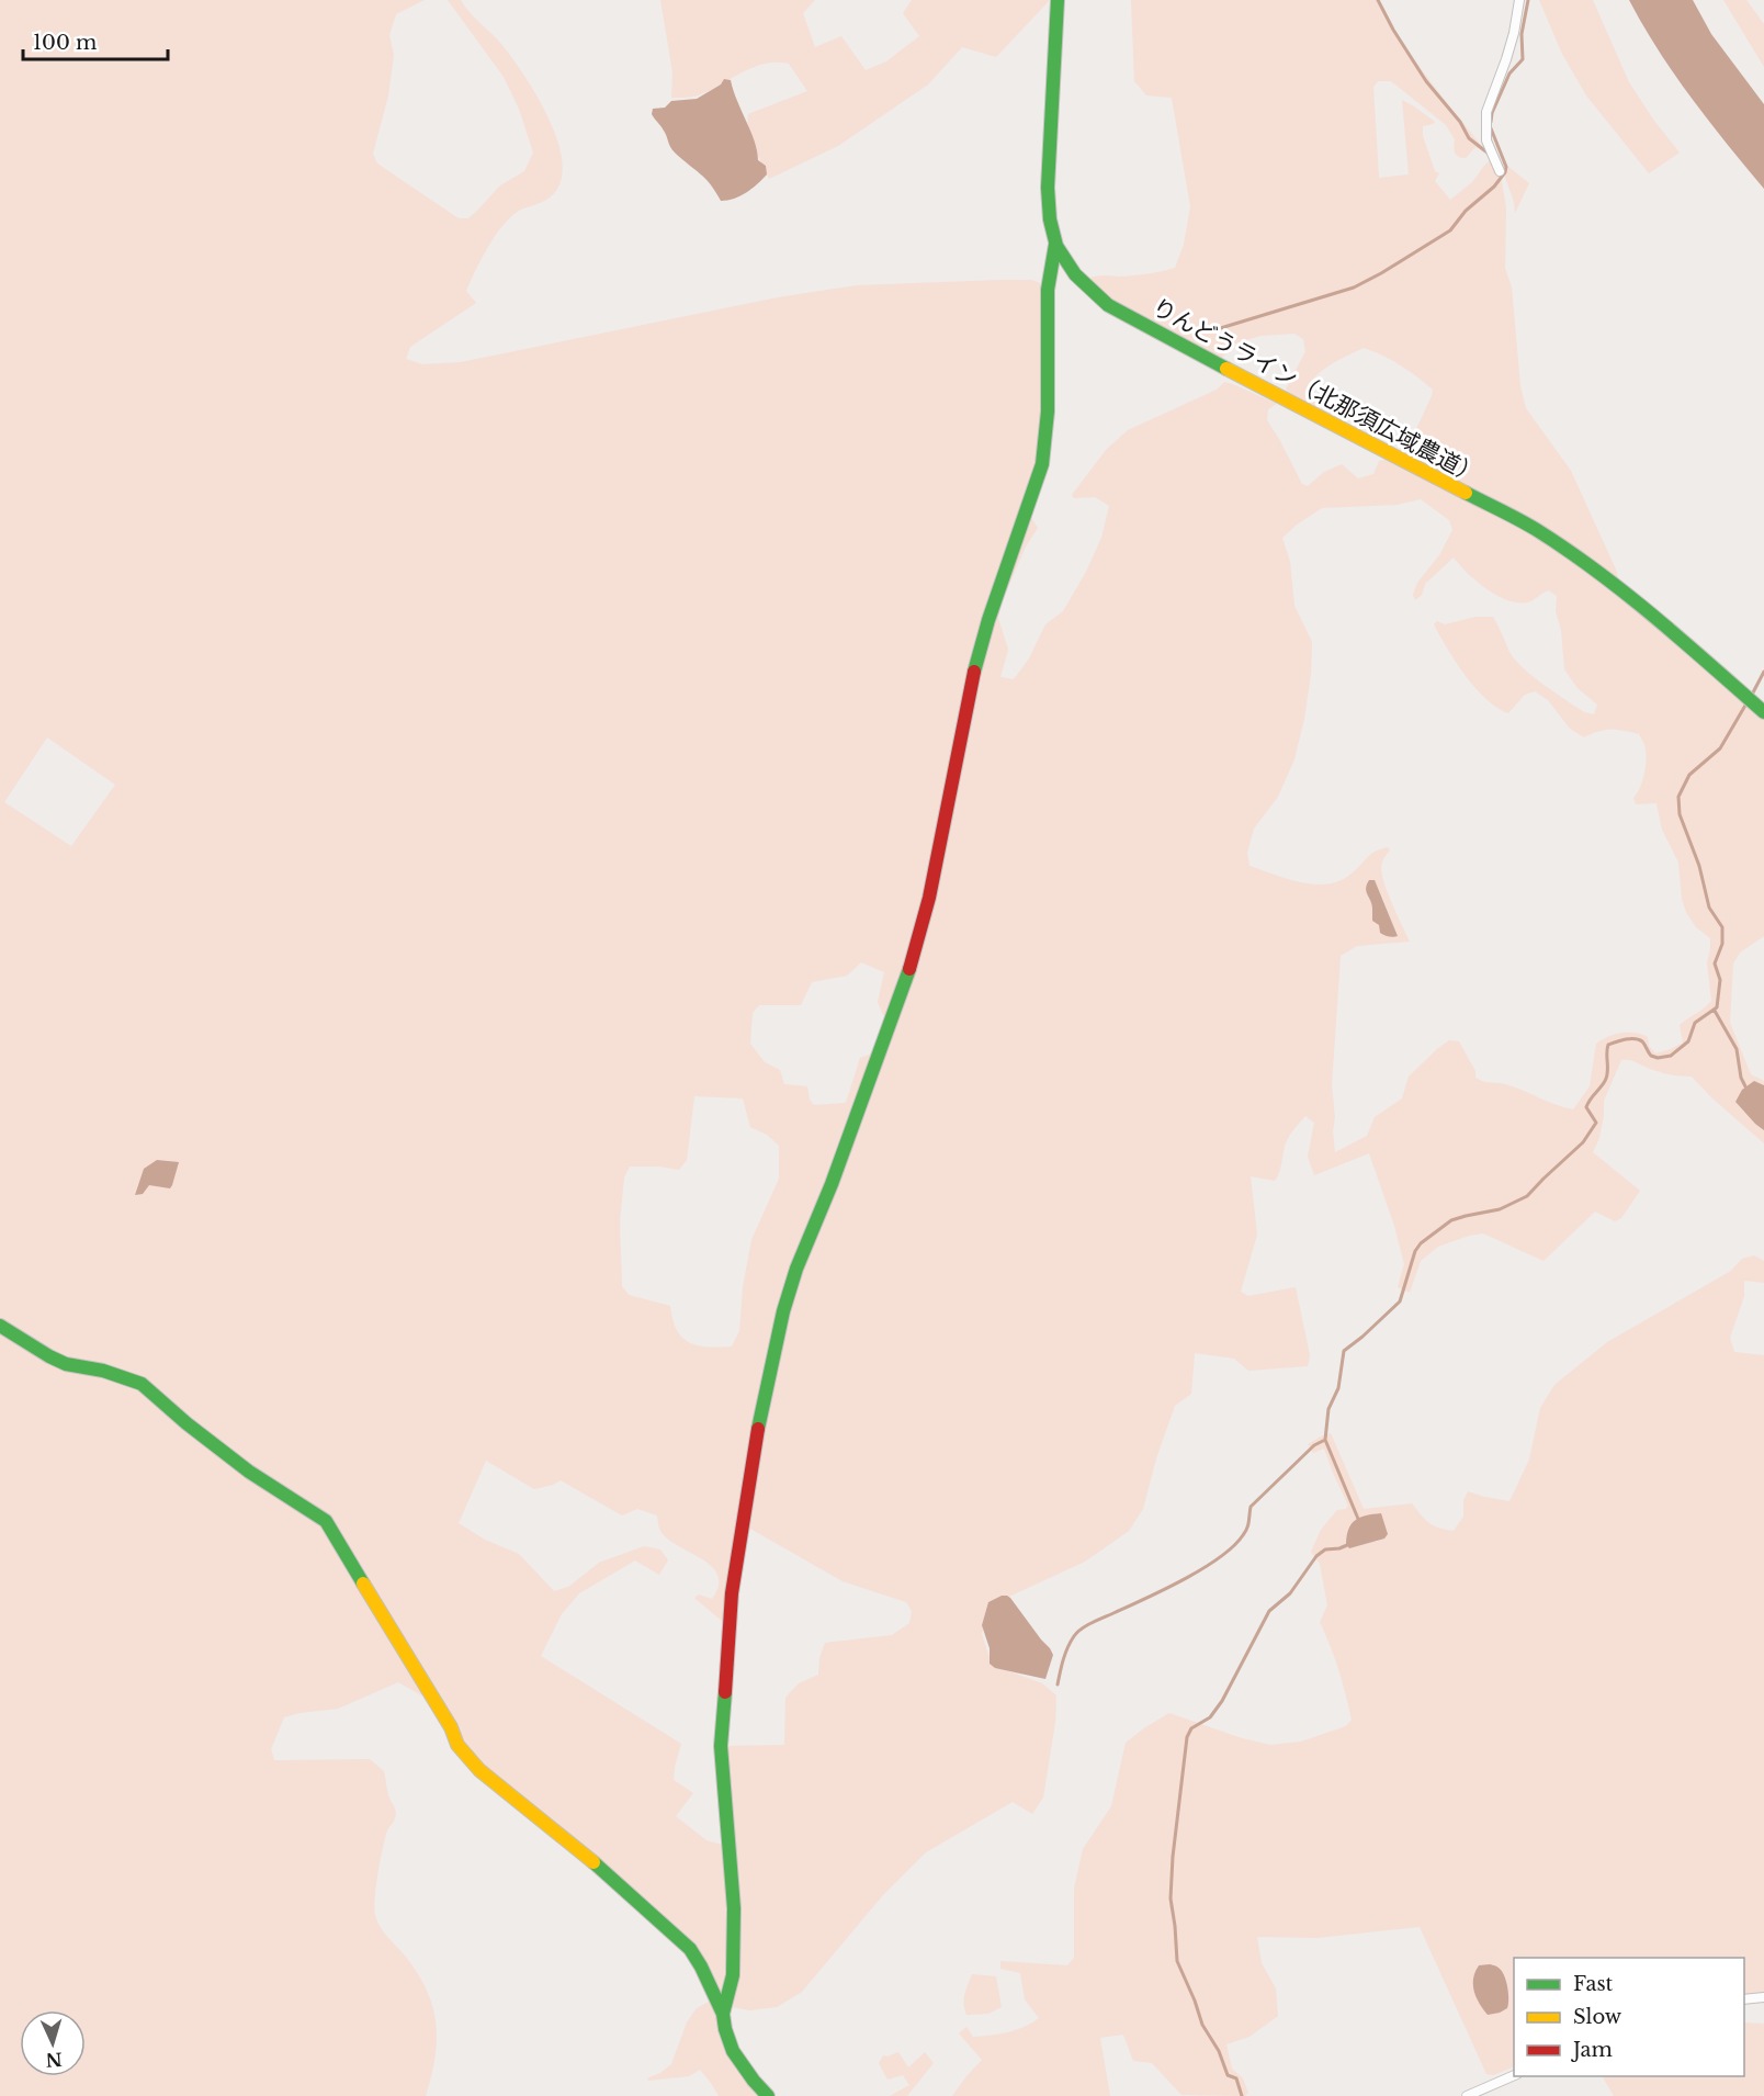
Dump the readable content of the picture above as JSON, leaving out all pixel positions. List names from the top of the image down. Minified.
{"streets":{"street":["りんどうライン（北那須広域農道）"]},"legend":["Fast","Slow","Jam"],"scale_bar":"100 m","north":"bottom"}
